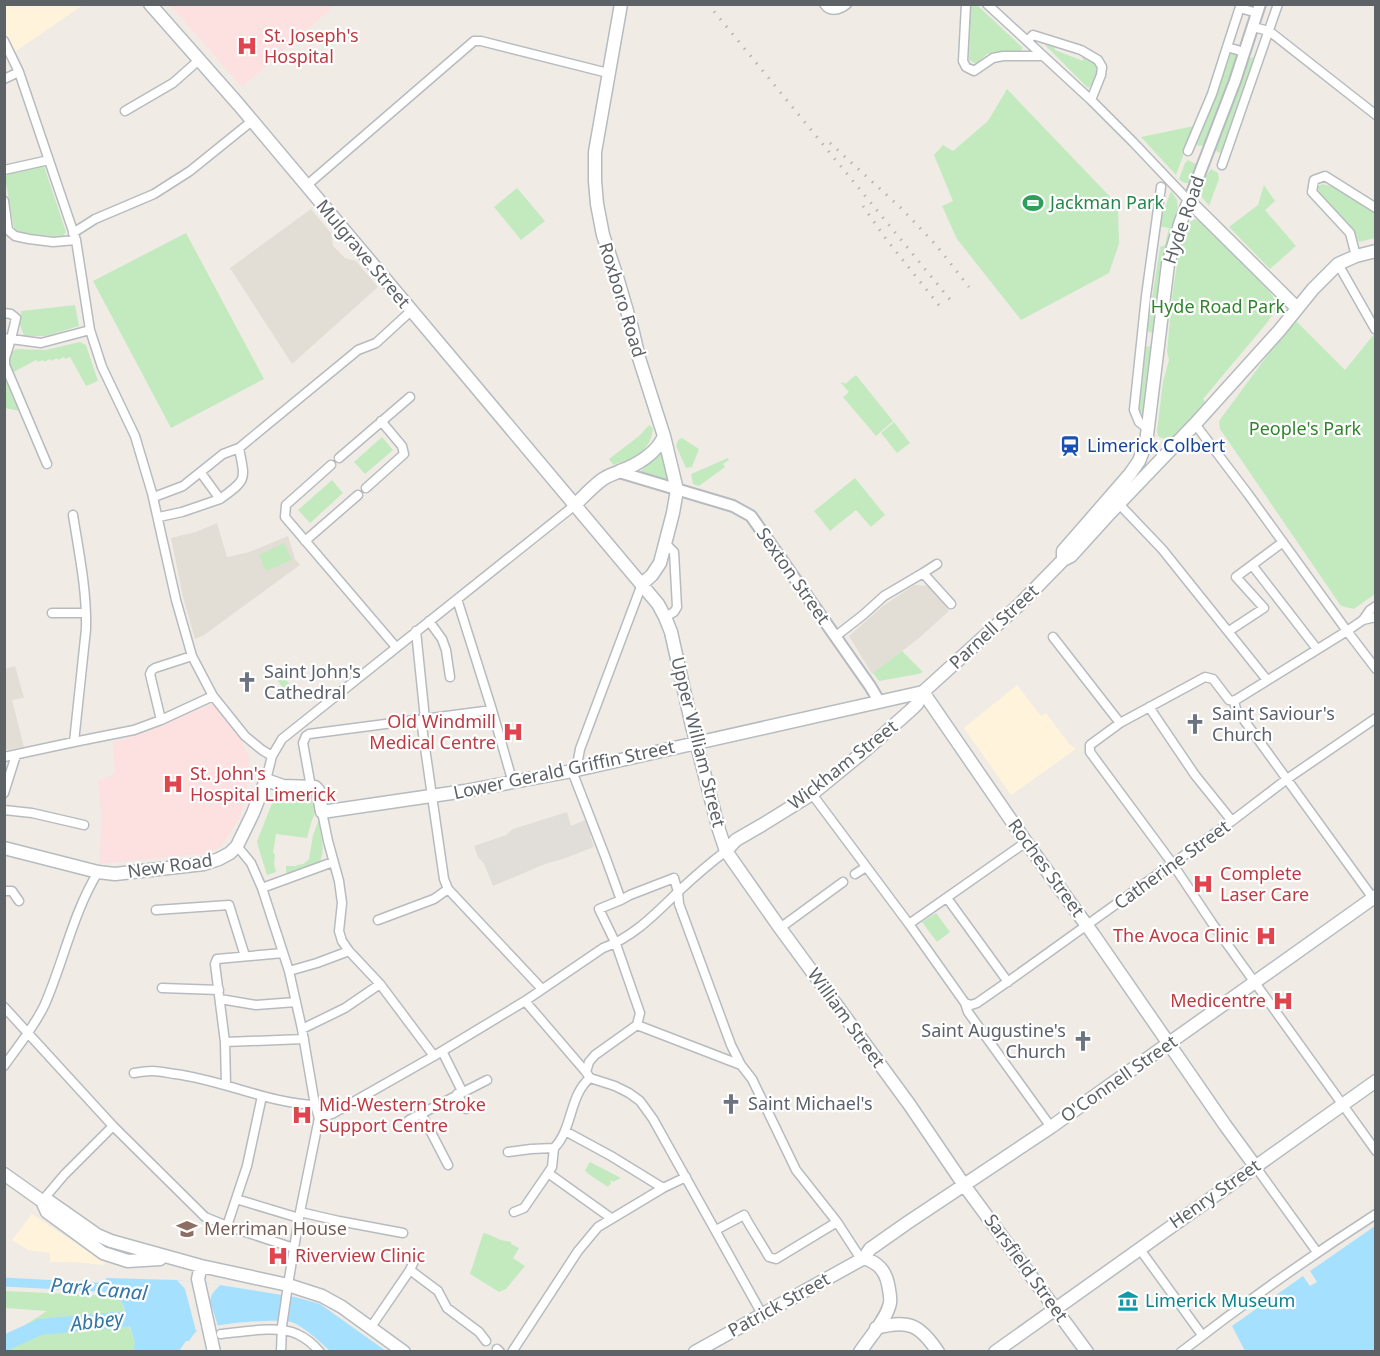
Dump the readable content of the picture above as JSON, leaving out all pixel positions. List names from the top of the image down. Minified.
{"streets":{"main road":["Hyde Road","Mulgrave Street","Roxboro Road","Parnell Street","Upper William Street","Wickham Street","Lower Gerald Griffin Street","New Road","Roches Street","William Street","O'Connell Street","Henry Street","Sarsfield Street","Patrick Street"],"street":["Sexton Street","Catherine Street"]},"crossings":[["Hyde Road","Parnell Street"],["Mulgrave Street","Roxboro Road"],["Mulgrave Street","Upper William Street"],["Roxboro Road","Sexton Street"],["Roxboro Road","Upper William Street"],["Sexton Street","Lower Gerald Griffin Street"],["Parnell Street","Wickham Street"],["Parnell Street","Lower Gerald Griffin Street"],["Parnell Street","Roches Street"],["Upper William Street","Wickham Street"],["Upper William Street","Lower Gerald Griffin Street"],["Upper William Street","William Street"],["Wickham Street","Lower Gerald Griffin Street"],["Wickham Street","Roches Street"],["Wickham Street","William Street"],["Lower Gerald Griffin Street","Roches Street"],["Catherine Street","Roches Street"],["Roches Street","O'Connell Street"],["Roches Street","Henry Street"],["William Street","O'Connell Street"],["William Street","Sarsfield Street"],["O'Connell Street","Sarsfield Street"],["O'Connell Street","Patrick Street"],["Henry Street","Sarsfield Street"]],"water":["Park Canal","Abbey"],"parks":["Hyde Road Park","People's Park"],"places":{"hospital":["St. Joseph's Hospital","Old Windmill Medical Centre","St. John's Hospital Limerick","Complete Laser Care","The Avoca Clinic","Medicentre","Mid-Western Stroke Support Centre","Riverview Clinic"],"sports":["Jackman Park"],"station":["Limerick Colbert"],"church":["Saint John's Cathedral","Saint Saviour's Church","Saint Augustine's Church","Saint Michael's"],"school or university":["Merriman House"],"museum":["Limerick Museum"]}}
